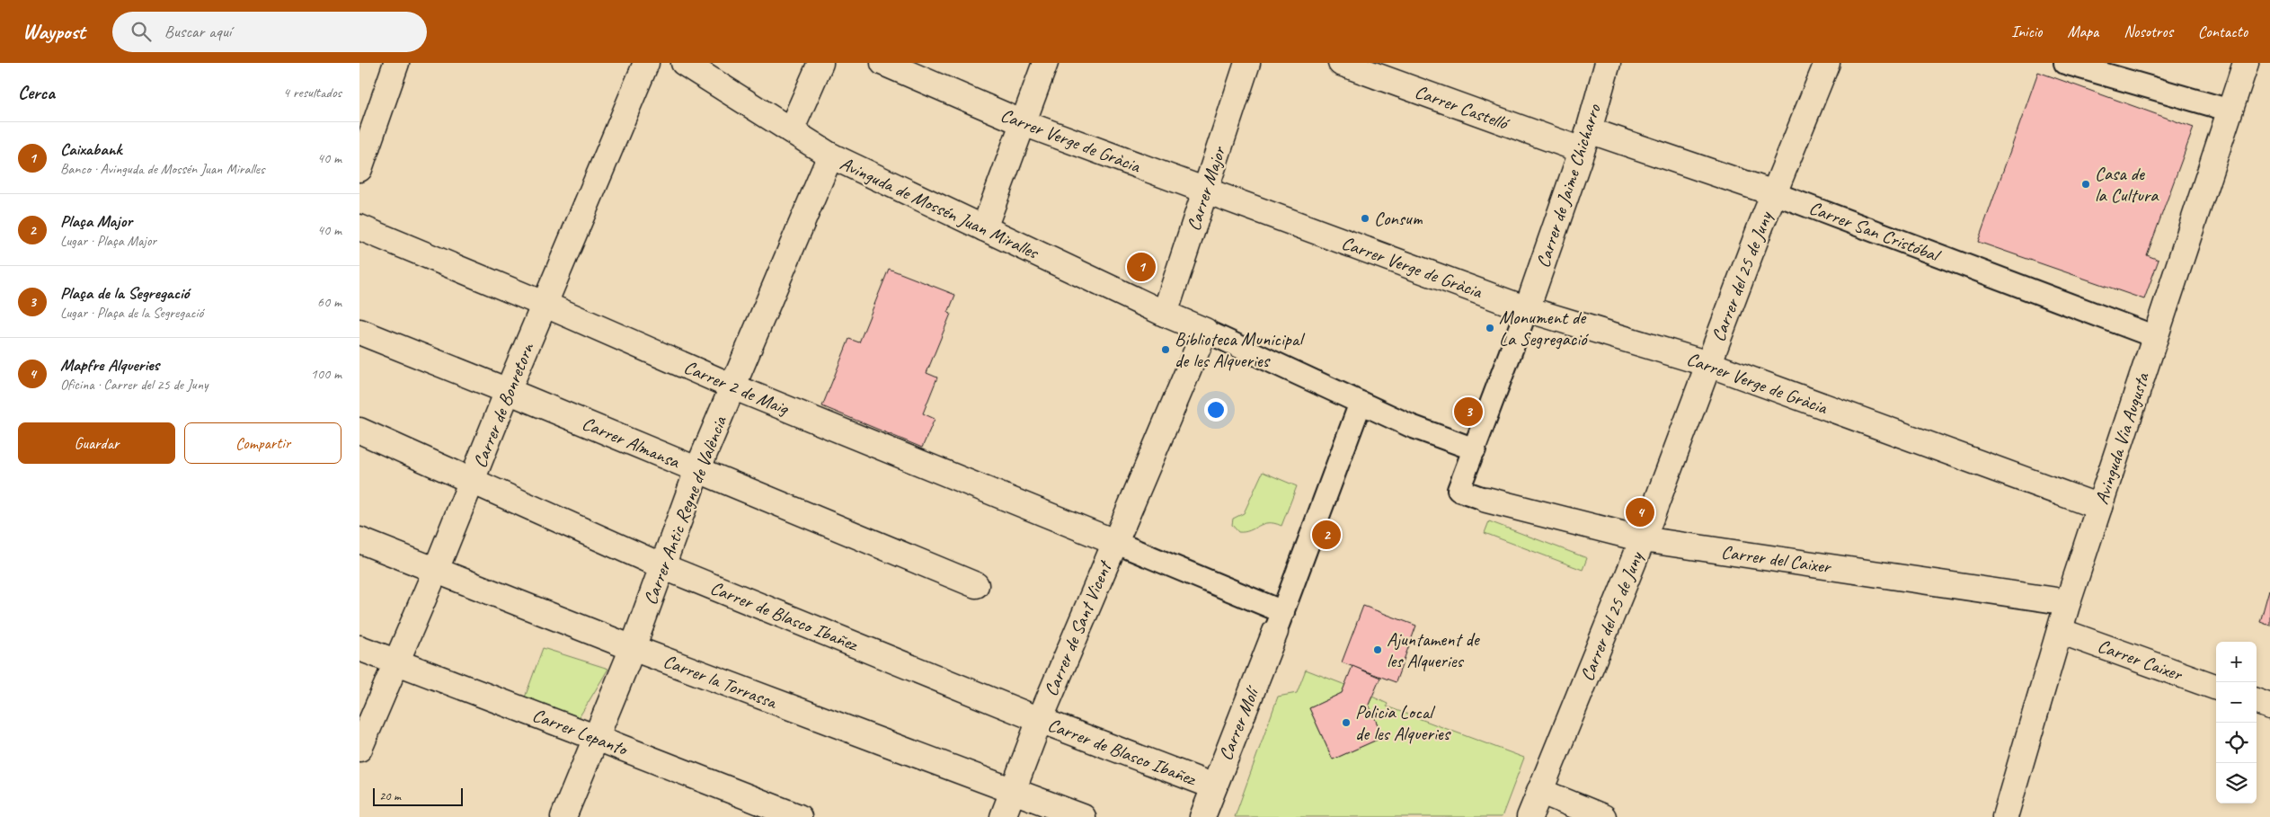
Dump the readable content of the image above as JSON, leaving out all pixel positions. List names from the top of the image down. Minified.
{"streets":{"street":["Carrer Castelló","Carrer Verge de Gràcia","Carrer de Jaime Chicharro","Carrer Major","Avinguda de Mossén Juan Miralles","Carrer San Cristóbal","Carrer del 25 de Juny","Carrer 2 de Maig","Carrer de Bonretorn","Avinguda Via Augusta","Carrer Almansa","Carrer Antic Regne de València","Carrer del Caixer","Carrer de Blasco Ibañez","Carrer de Sant Vicent","Carrer Caixer","Carrer la Torrassa","Carrer Molí","Carrer Lepanto"]},"crossings":[["Carrer Castelló","Carrer de Jaime Chicharro"],["Carrer Castelló","Carrer San Cristóbal"],["Carrer Verge de Gràcia","Carrer de Jaime Chicharro"],["Carrer Verge de Gràcia","Carrer Major"],["Carrer Verge de Gràcia","Carrer del 25 de Juny"],["Carrer Verge de Gràcia","Avinguda Via Augusta"],["Carrer de Jaime Chicharro","Carrer San Cristóbal"],["Carrer Major","Avinguda de Mossén Juan Miralles"],["Avinguda de Mossén Juan Miralles","Carrer Antic Regne de València"],["Avinguda de Mossén Juan Miralles","Carrer de Sant Vicent"],["Carrer San Cristóbal","Carrer del 25 de Juny"],["Carrer San Cristóbal","Avinguda Via Augusta"],["Carrer del 25 de Juny","Carrer del Caixer"],["Carrer 2 de Maig","Carrer de Bonretorn"],["Carrer 2 de Maig","Carrer Antic Regne de València"],["Carrer 2 de Maig","Carrer de Sant Vicent"],["Carrer de Bonretorn","Carrer Almansa"],["Carrer de Bonretorn","Carrer de Blasco Ibañez"],["Carrer de Bonretorn","Carrer la Torrassa"],["Carrer de Bonretorn","Carrer Lepanto"],["Avinguda Via Augusta","Carrer del Caixer"],["Avinguda Via Augusta","Carrer Caixer"],["Carrer Almansa","Carrer Antic Regne de València"],["Carrer Antic Regne de València","Carrer de Blasco Ibañez"],["Carrer Antic Regne de València","Carrer la Torrassa"],["Carrer Antic Regne de València","Carrer Lepanto"],["Carrer de Blasco Ibañez","Carrer de Sant Vicent"],["Carrer de Blasco Ibañez","Carrer Molí"],["Carrer de Sant Vicent","Carrer la Torrassa"]],"places":["Casa de la Cultura","Consum","Monument de La Segregació","Biblioteca Municipal de les Alqueries","Ajuntament de les Alqueries","Policia Local de les Alqueries"],"scale_bar":"20 m","page":{"header":"Waypost","search":"Buscar aquí","nav":["Inicio","Mapa","Nosotros","Contacto"],"heading":["Cerca","4 resultados"],"list":[{"mark":"1","name":"Caixabank","note":"Banco · Avinguda de Mossén Juan Miralles","value":"40 m"},{"mark":"2","name":"Plaça Major","note":"Lugar · Plaça Major","value":"40 m"},{"mark":"3","name":"Plaça de la Segregació","note":"Lugar · Plaça de la Segregació","value":"60 m"},{"mark":"4","name":"Mapfre Alqueries","note":"Oficina · Carrer del 25 de Juny","value":"100 m"}],"pins":["1","3","4","2"],"buttons":["Guardar","Compartir"],"map_buttons":["+","−"],"scale":"20 m"}}
